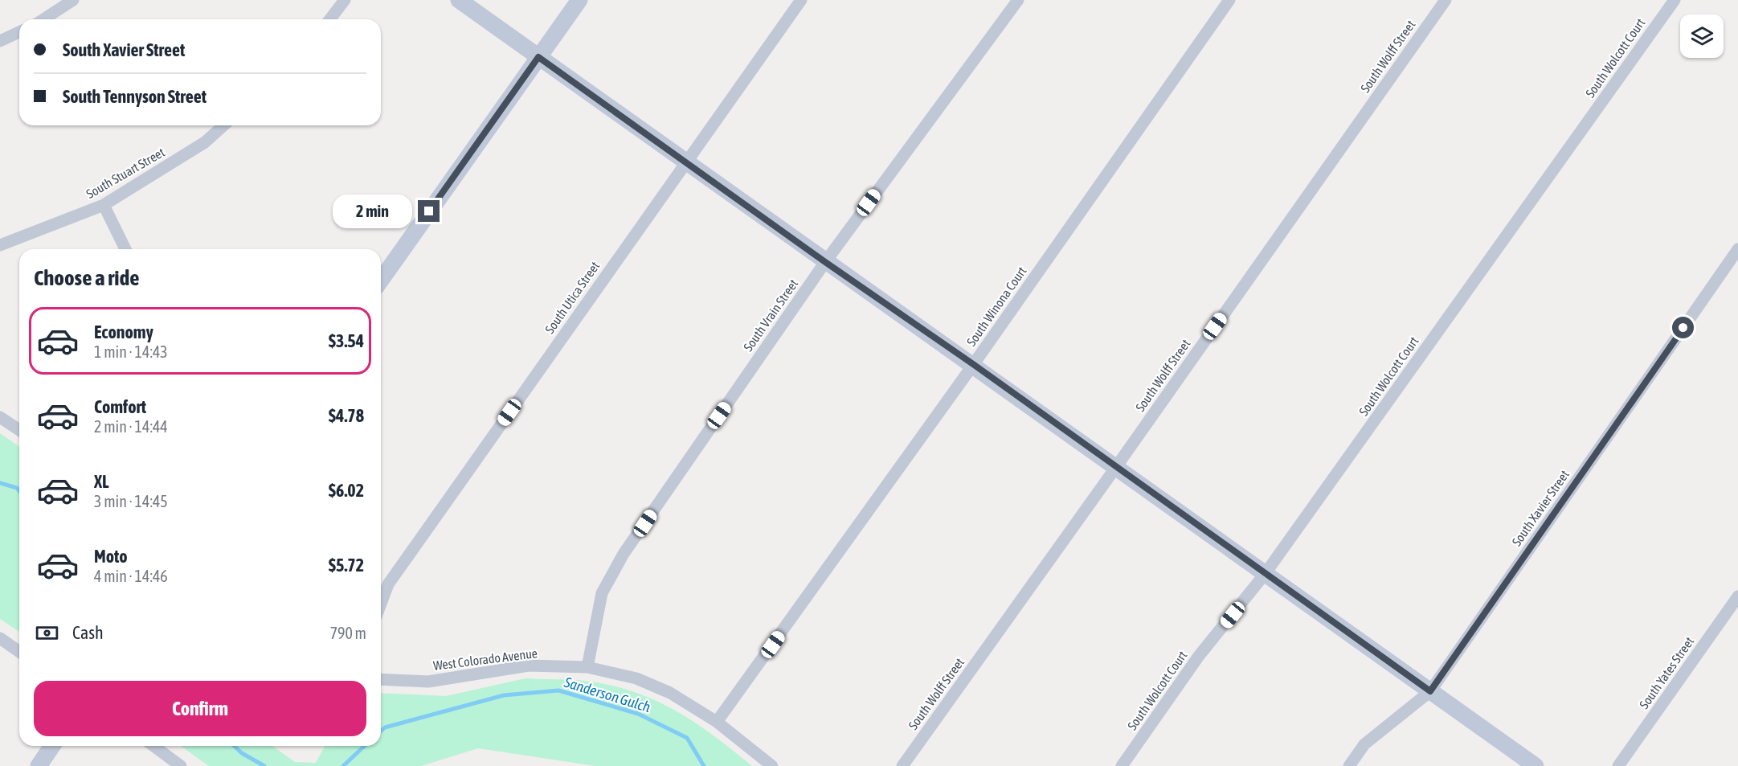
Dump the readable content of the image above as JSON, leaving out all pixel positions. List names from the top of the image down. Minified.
{"streets":{"street":["South Wolff Street","South Wolcott Court","South Stuart Street","South Utica Street","South Winona Court","South Vrain Street","South Xavier Street","West Colorado Avenue","South Yates Street"]},"crossings":[["South Winona Court","West Colorado Avenue"],["South Vrain Street","West Colorado Avenue"]],"water":["Sanderson Gulch"],"page":{"banner":["South Xavier Street","South Tennyson Street"],"bubble":"2 min","heading":"Choose a ride","list":[{"name":"Economy","note":"1 min · 14:43","value":"$3.54"},{"name":"Comfort","note":"2 min · 14:44","value":"$4.78"},{"name":"XL","note":"3 min · 14:45","value":"$6.02"},{"name":"Moto","note":"4 min · 14:46","value":"$5.72"}],"pay":["Cash","790 m"],"buttons":"Confirm"}}
